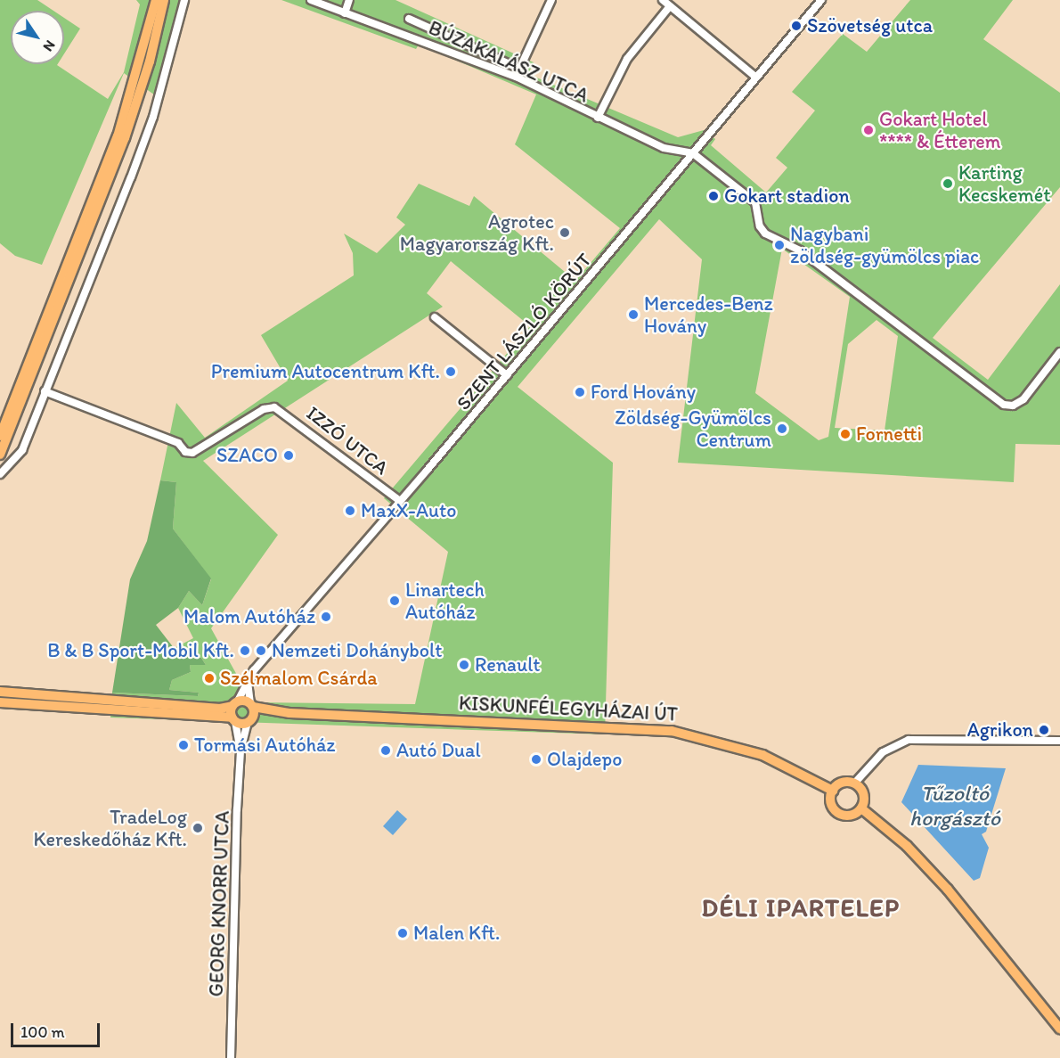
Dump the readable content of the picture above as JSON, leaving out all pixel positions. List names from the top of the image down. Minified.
{"streets":{"main road":["KISKUNFÉLEGYHÁZAI ÚT"],"street":["BÚZAKALÁSZ UTCA","SZENT LÁSZLÓ KÖRÚT","IZZÓ UTCA","GEORG KNORR UTCA"]},"crossings":[["BÚZAKALÁSZ UTCA","SZENT LÁSZLÓ KÖRÚT"],["SZENT LÁSZLÓ KÖRÚT","IZZÓ UTCA"],["SZENT LÁSZLÓ KÖRÚT","KISKUNFÉLEGYHÁZAI ÚT"],["KISKUNFÉLEGYHÁZAI ÚT","GEORG KNORR UTCA"]],"districts":["DÉLI IPARTELEP"],"water":["Tűzoltó horgásztó"],"places":["Szövetség utca","Gokart Hotel **** & Étterem","Karting Kecskemét","Gokart stadion","Agrotec Magyarország Kft.","Nagybani zöldség-gyümölcs piac","Mercedes-Benz Hovány","Premium Autocentrum Kft.","Ford Hovány","Zöldség-Gyümölcs Centrum","Fornetti","SZACO","MaxX-Auto","Linartech Autóház","Malom Autóház","B & B Sport-Mobil Kft.","Nemzeti Dohánybolt","Renault","Szélmalom Csárda","Agrikon","Tormási Autóház","Autó Dual","Olajdepo","TradeLog Kereskedőház Kft.","Malen Kft."],"scale_bar":"100 m","north":"bottom right"}
